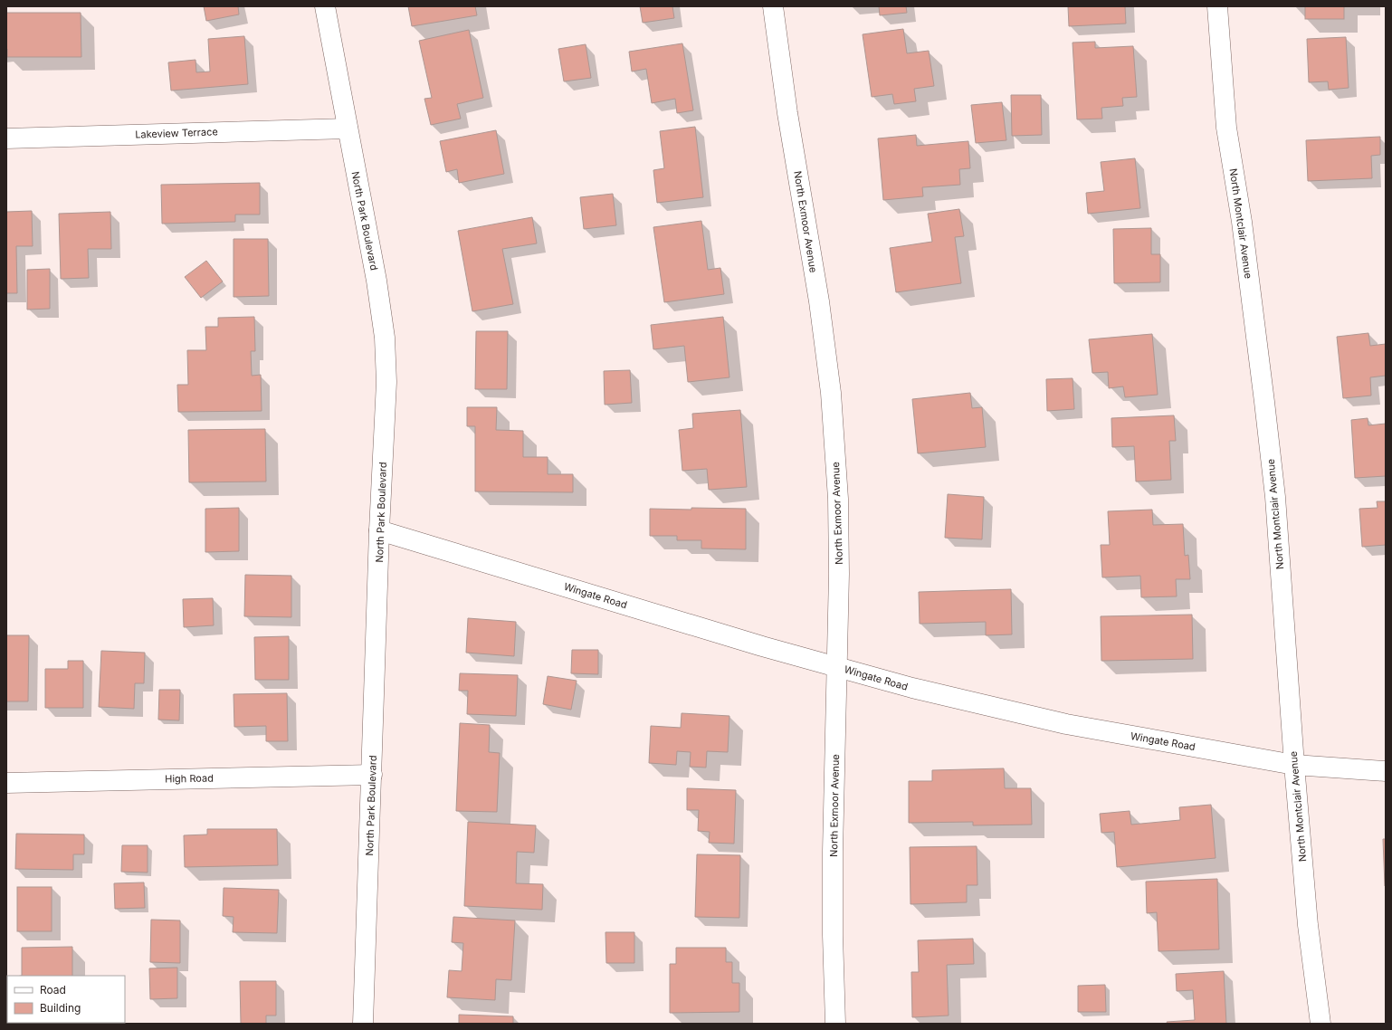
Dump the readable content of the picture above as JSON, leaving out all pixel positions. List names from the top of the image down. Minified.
{"streets":{"street":["Lakeview Terrace","North Park Boulevard","North Exmoor Avenue","North Montclair Avenue","Wingate Road","High Road"]},"crossings":[["Lakeview Terrace","North Park Boulevard"],["North Park Boulevard","Wingate Road"],["North Park Boulevard","High Road"],["North Exmoor Avenue","Wingate Road"],["North Montclair Avenue","Wingate Road"]],"legend":["Road","Building"]}
